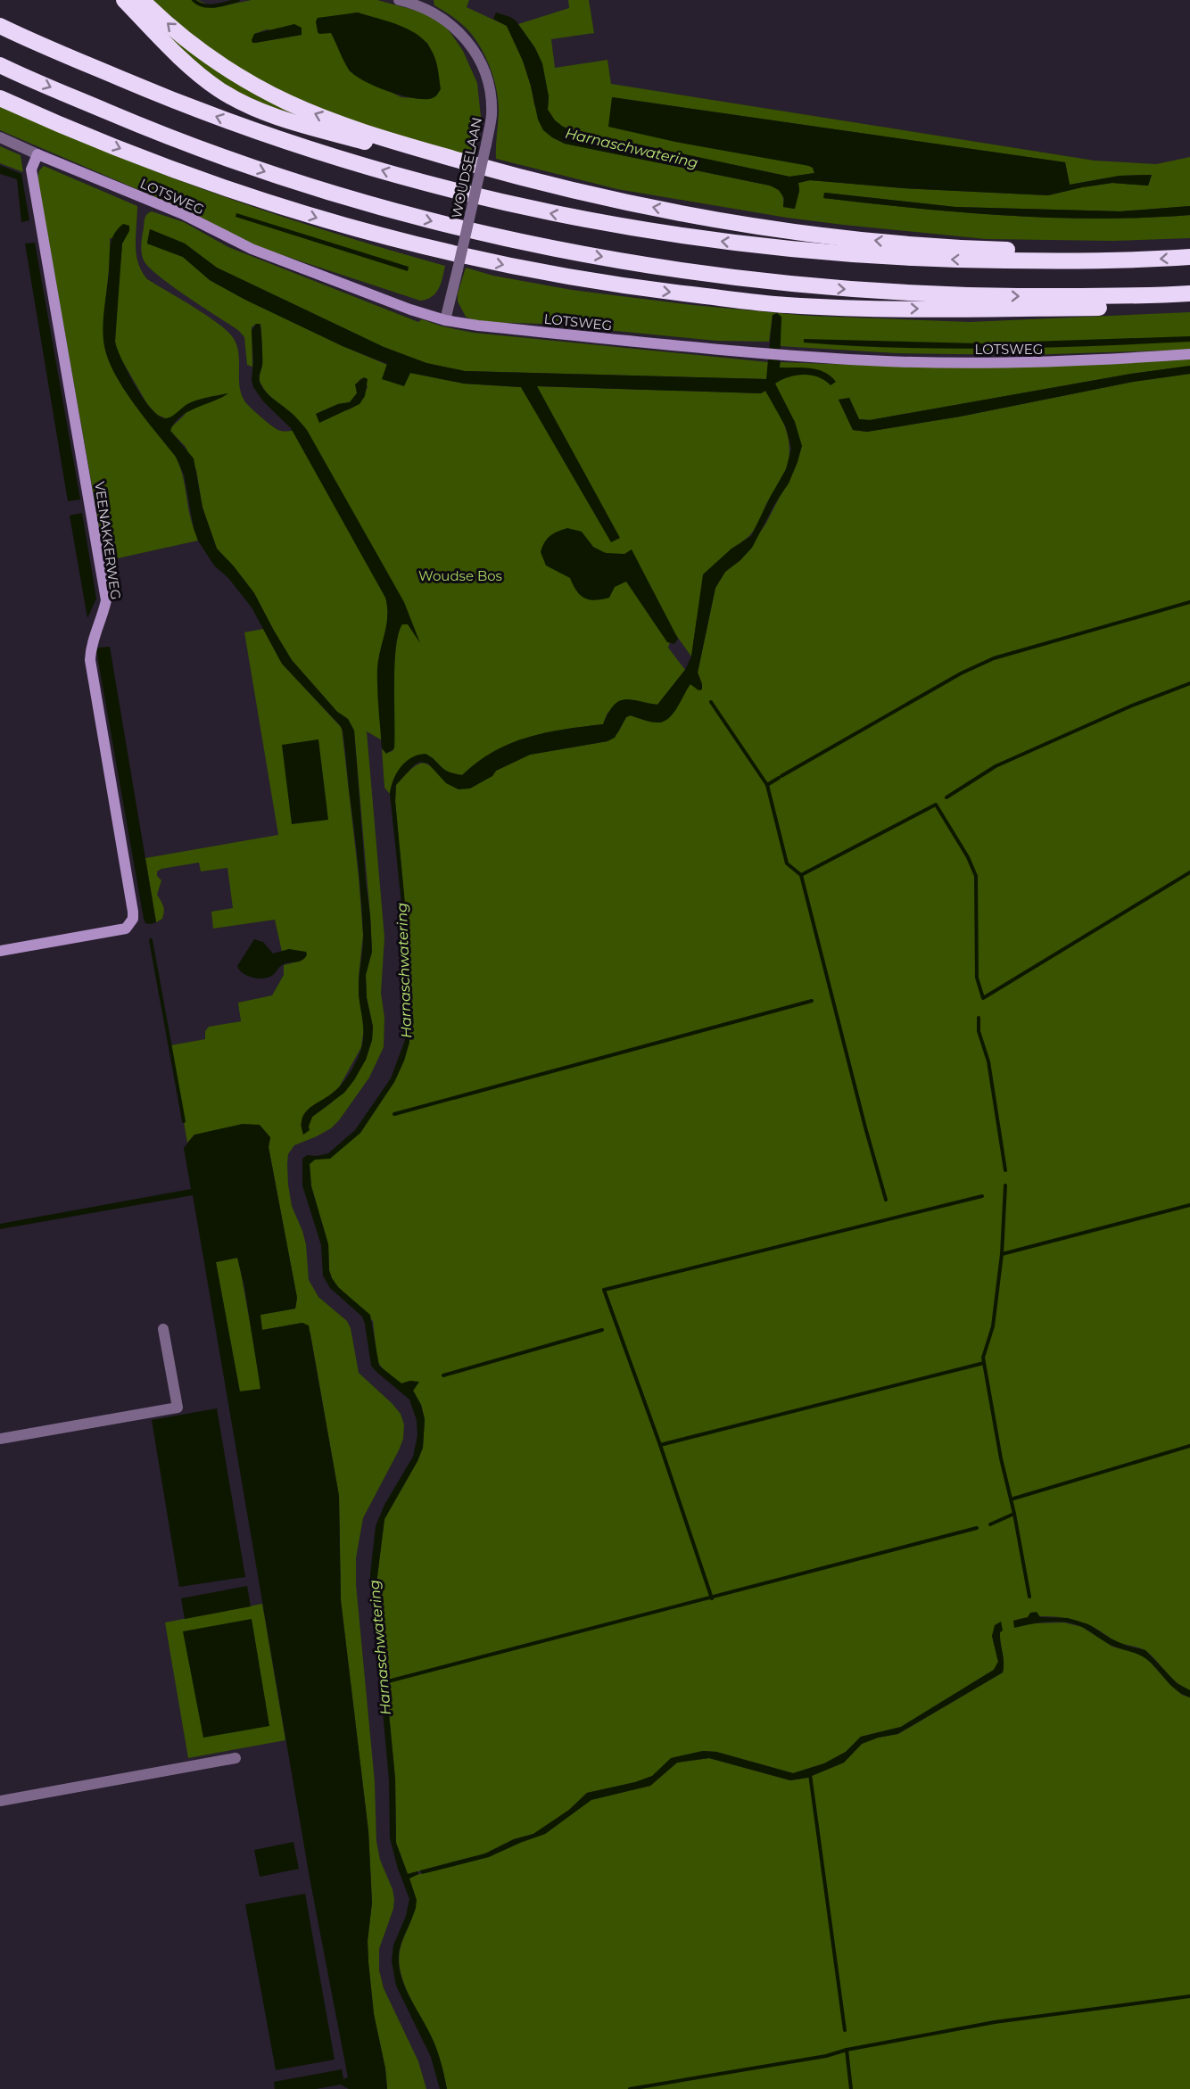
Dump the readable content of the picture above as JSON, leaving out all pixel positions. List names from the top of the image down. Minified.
{"streets":{"street":["WOUDSELAAN","LOTSWEG","VEENAKKERWEG"]},"crossings":[["WOUDSELAAN","LOTSWEG"],["LOTSWEG","VEENAKKERWEG"]],"water":["Harnaschwatering"],"parks":["Woudse Bos"]}
